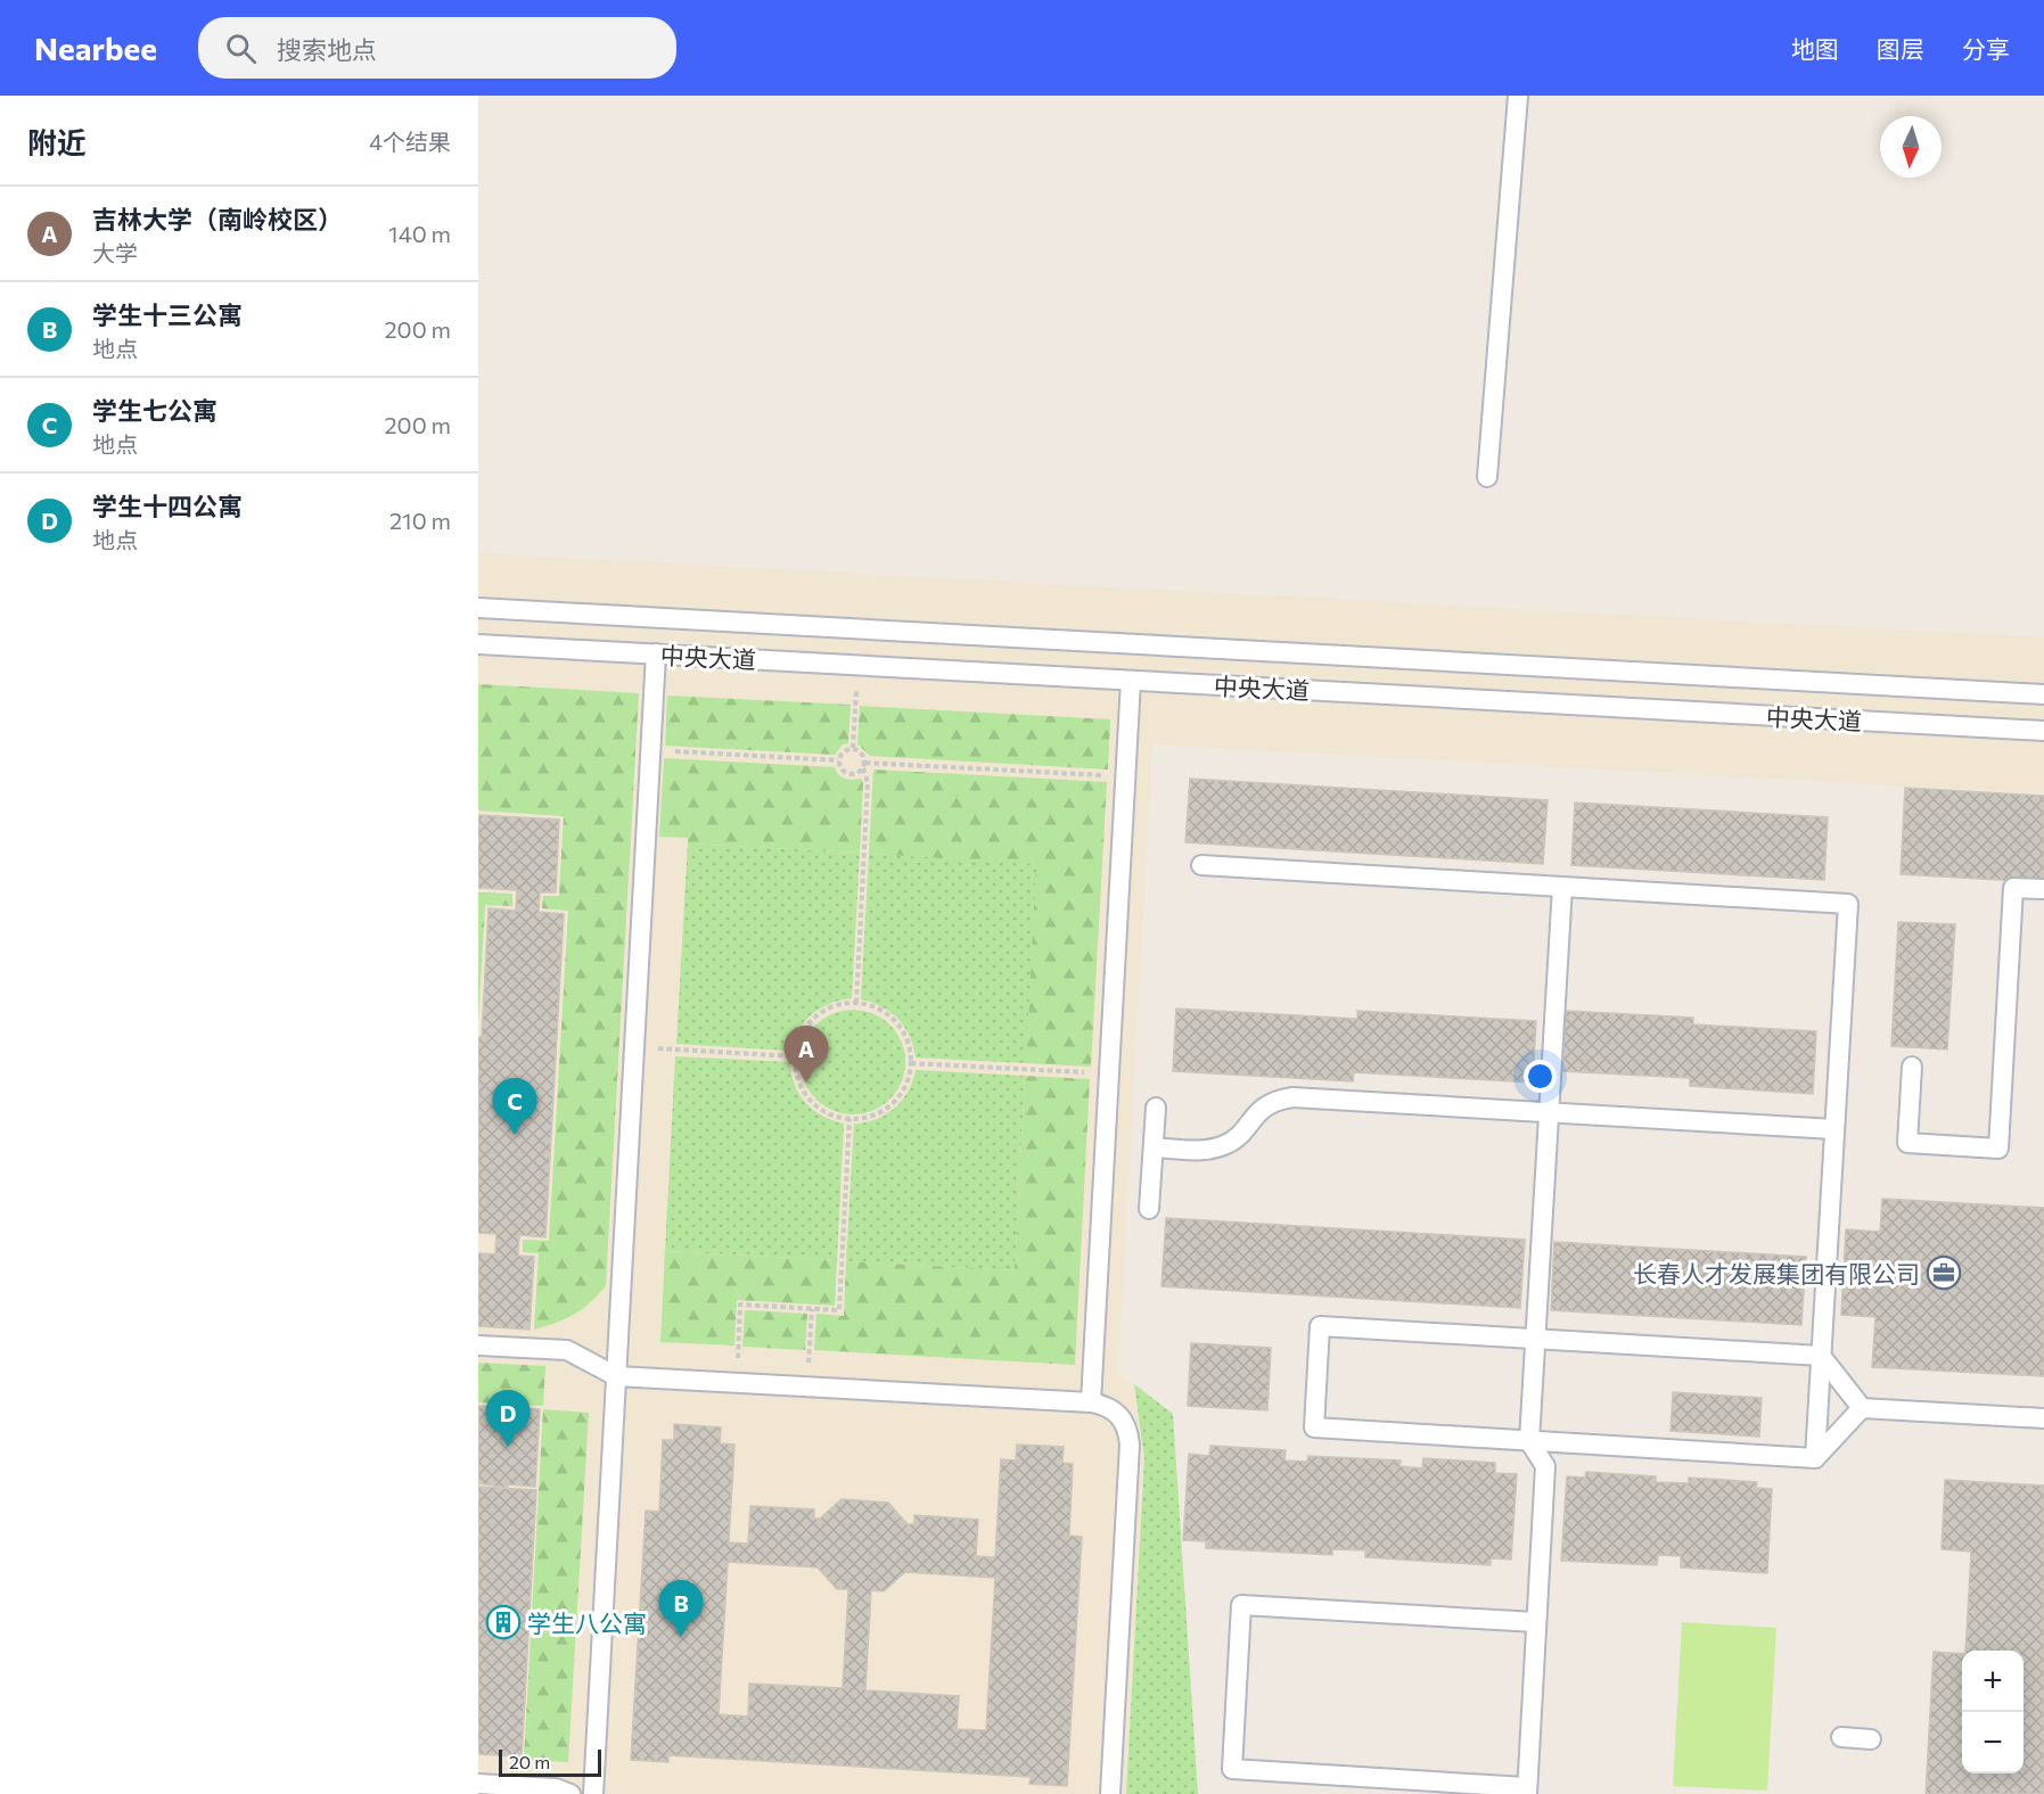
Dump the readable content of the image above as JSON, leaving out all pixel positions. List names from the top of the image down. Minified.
{"streets":{"lane":["中央大道"]},"places":{"office":["长春人才发展集团有限公司"],"building":["学生八公寓"]},"scale_bar":"20 m","north":"bottom","page":{"header":"Nearbee","search":"搜索地点","nav":["地图","图层","分享"],"heading":["附近","4个结果"],"list":[{"mark":"A","name":"吉林大学（南岭校区）","note":"大学","value":"140 m"},{"mark":"B","name":"学生十三公寓","note":"地点","value":"200 m"},{"mark":"C","name":"学生七公寓","note":"地点","value":"200 m"},{"mark":"D","name":"学生十四公寓","note":"地点","value":"210 m"}],"pins":["A","C","D","B"],"map_buttons":["+","−"],"scale":"20 m"}}
